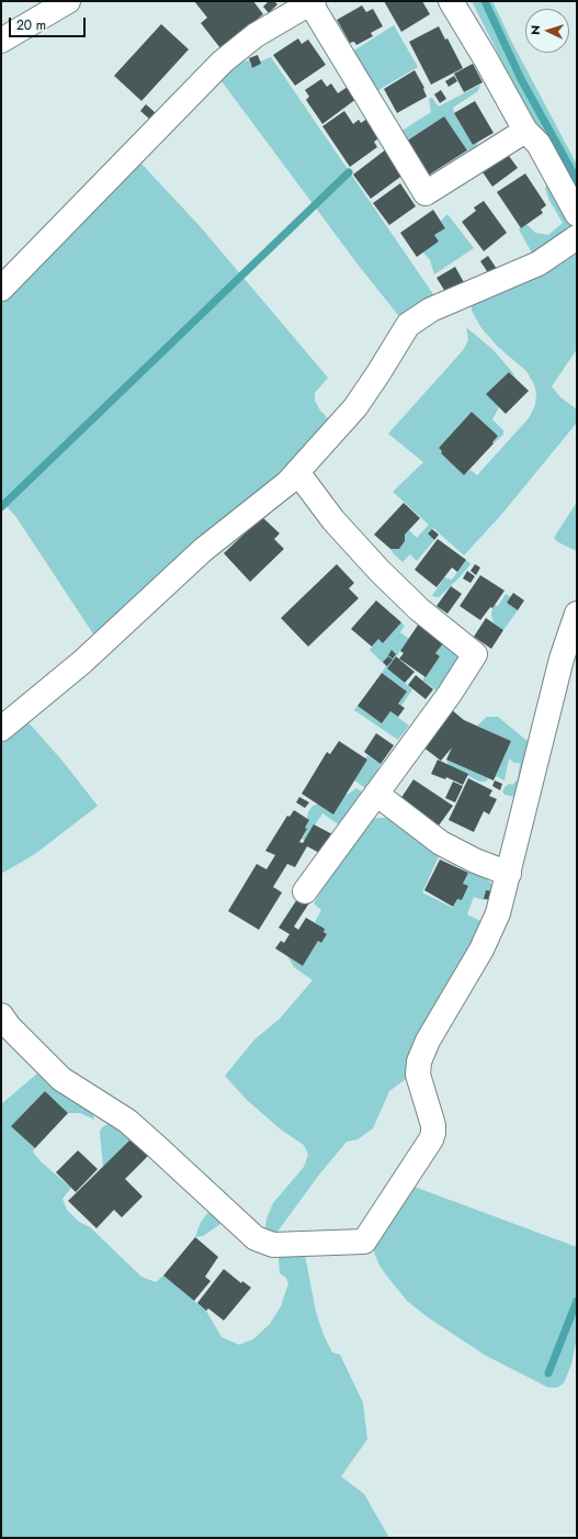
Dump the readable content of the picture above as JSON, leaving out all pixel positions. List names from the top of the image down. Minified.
{"scale_bar":"20 m","north":"left"}
